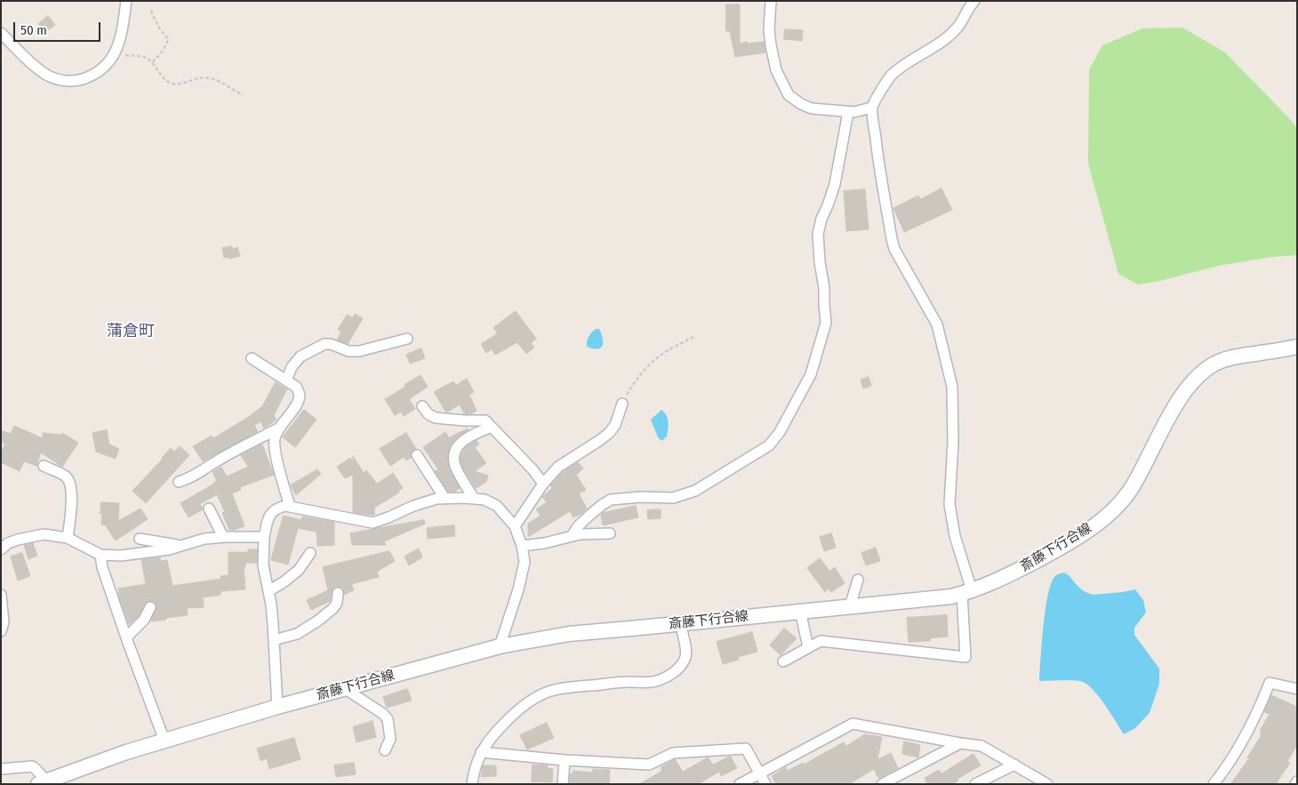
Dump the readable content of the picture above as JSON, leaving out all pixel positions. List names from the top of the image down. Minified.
{"streets":{"main road":["斎藤下行合線"]},"districts":["蒲倉町"],"scale_bar":"50 m"}
